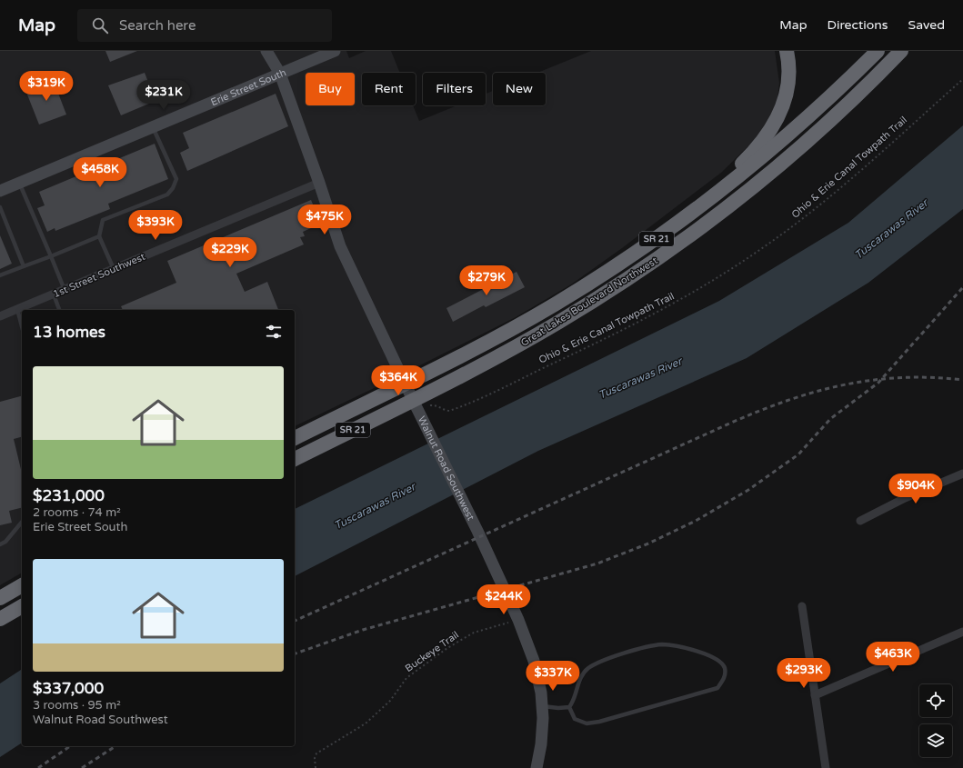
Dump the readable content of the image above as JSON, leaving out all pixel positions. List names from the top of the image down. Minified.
{"streets":{"highway":["SR 21","Great Lakes Boulevard Northwest"],"main road":["Erie Street South","Walnut Road Southwest"],"street":["1st Street Southwest"],"path":["Ohio & Erie Canal Towpath Trail","Buckeye Trail"]},"crossings":[["Erie Street South","Walnut Road Southwest"],["1st Street Southwest","Walnut Road Southwest"],["Great Lakes Boulevard Northwest","Walnut Road Southwest"]],"water":["Tuscarawas River"],"page":{"header":"Map","search":"Search here","nav":["Map","Directions","Saved"],"price":["$319K","$231K","$458K","$475K","$393K","$229K","$279K","$364K","$904K","$244K","$463K","$293K","$337K"],"chip":["Buy","Rent","Filters","New"],"heading":"13 homes","list":[{"name":"$231,000","note":"2 rooms · 74 m² · Erie Street South"},{"name":"$337,000","note":"3 rooms · 95 m² · Walnut Road Southwest"}]}}
